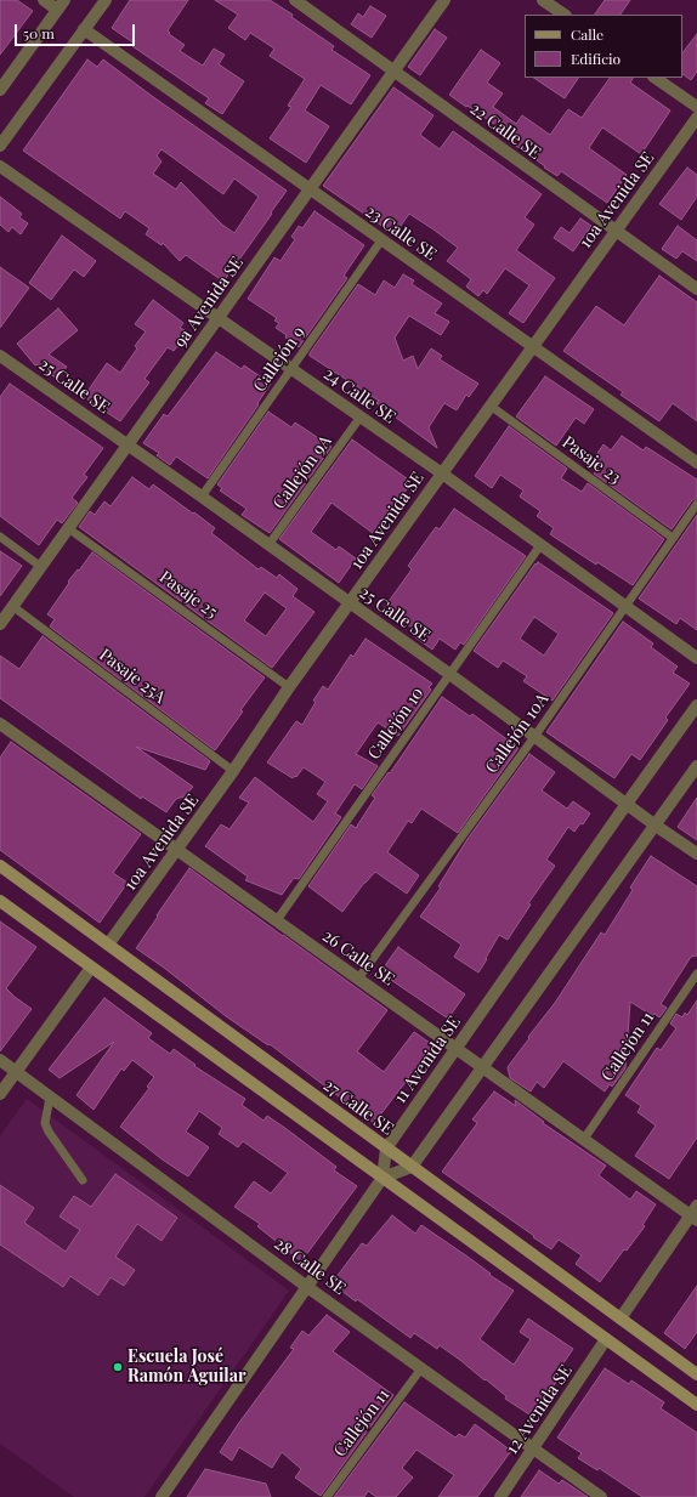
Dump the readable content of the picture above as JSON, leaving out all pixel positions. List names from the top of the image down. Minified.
{"streets":{"main road":["27 Calle SE"],"street":["22 Calle SE","10a Avenida SE","23 Calle SE","9a Avenida SE","25 Calle SE","24 Calle SE","26 Calle SE","11 Avenida SE","28 Calle SE","12 Avenida SE"],"lane":["Callejón 9","Pasaje 23","Callejón 9A","Pasaje 25","Pasaje 25A","Callejón 10","Callejón 10A","Callejón 11"]},"crossings":[["22 Calle SE","10a Avenida SE"],["22 Calle SE","9a Avenida SE"],["10a Avenida SE","23 Calle SE"],["10a Avenida SE","25 Calle SE"],["10a Avenida SE","24 Calle SE"],["10a Avenida SE","Pasaje 23"],["10a Avenida SE","Pasaje 25"],["10a Avenida SE","Pasaje 25A"],["10a Avenida SE","26 Calle SE"],["10a Avenida SE","27 Calle SE"],["23 Calle SE","9a Avenida SE"],["23 Calle SE","Callejón 9"],["9a Avenida SE","25 Calle SE"],["9a Avenida SE","24 Calle SE"],["9a Avenida SE","Pasaje 25"],["9a Avenida SE","Pasaje 25A"],["Callejón 9","25 Calle SE"],["Callejón 9","24 Calle SE"],["25 Calle SE","Callejón 9A"],["25 Calle SE","Callejón 10"],["25 Calle SE","Callejón 10A"],["25 Calle SE","11 Avenida SE"],["24 Calle SE","Callejón 9A"],["24 Calle SE","Callejón 10"],["24 Calle SE","Callejón 10A"],["Pasaje 23","Callejón 10A"],["Callejón 10","26 Calle SE"],["Callejón 10A","26 Calle SE"],["26 Calle SE","Callejón 11"],["26 Calle SE","11 Avenida SE"],["Callejón 11","28 Calle SE"],["11 Avenida SE","27 Calle SE"],["28 Calle SE","12 Avenida SE"]],"places":["Escuela José Ramón Aguilar"],"legend":["Calle","Edificio"],"scale_bar":"50 m"}
